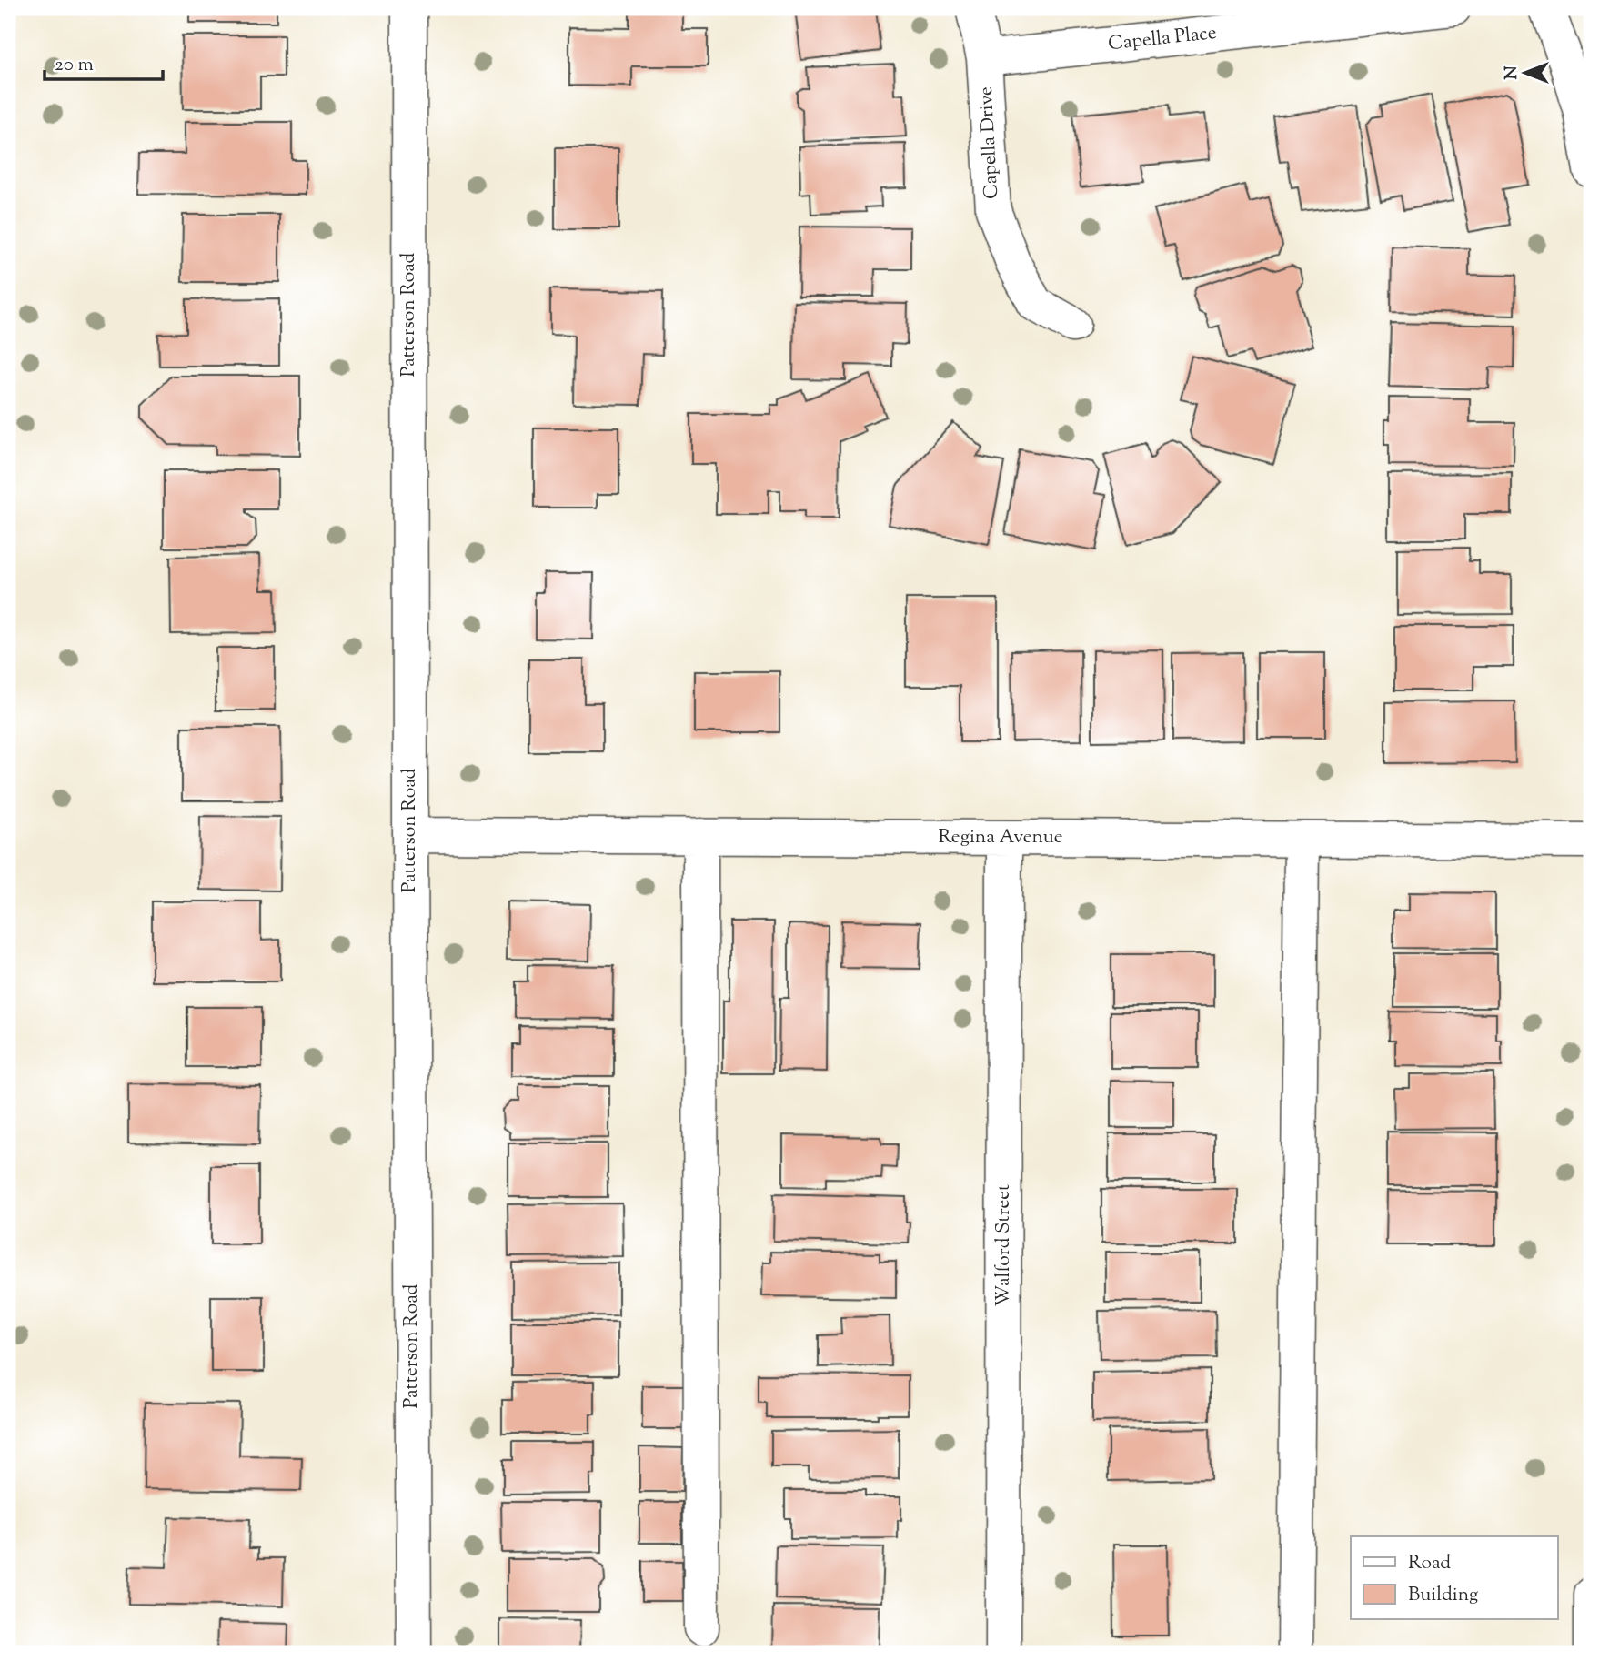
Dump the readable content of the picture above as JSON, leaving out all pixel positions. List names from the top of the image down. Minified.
{"streets":{"street":["Capella Place","Capella Drive","Patterson Road","Regina Avenue","Walford Street"]},"crossings":[["Capella Place","Capella Drive"],["Patterson Road","Regina Avenue"],["Regina Avenue","Walford Street"]],"legend":["Road","Building"],"scale_bar":"20 m","north":"left"}
